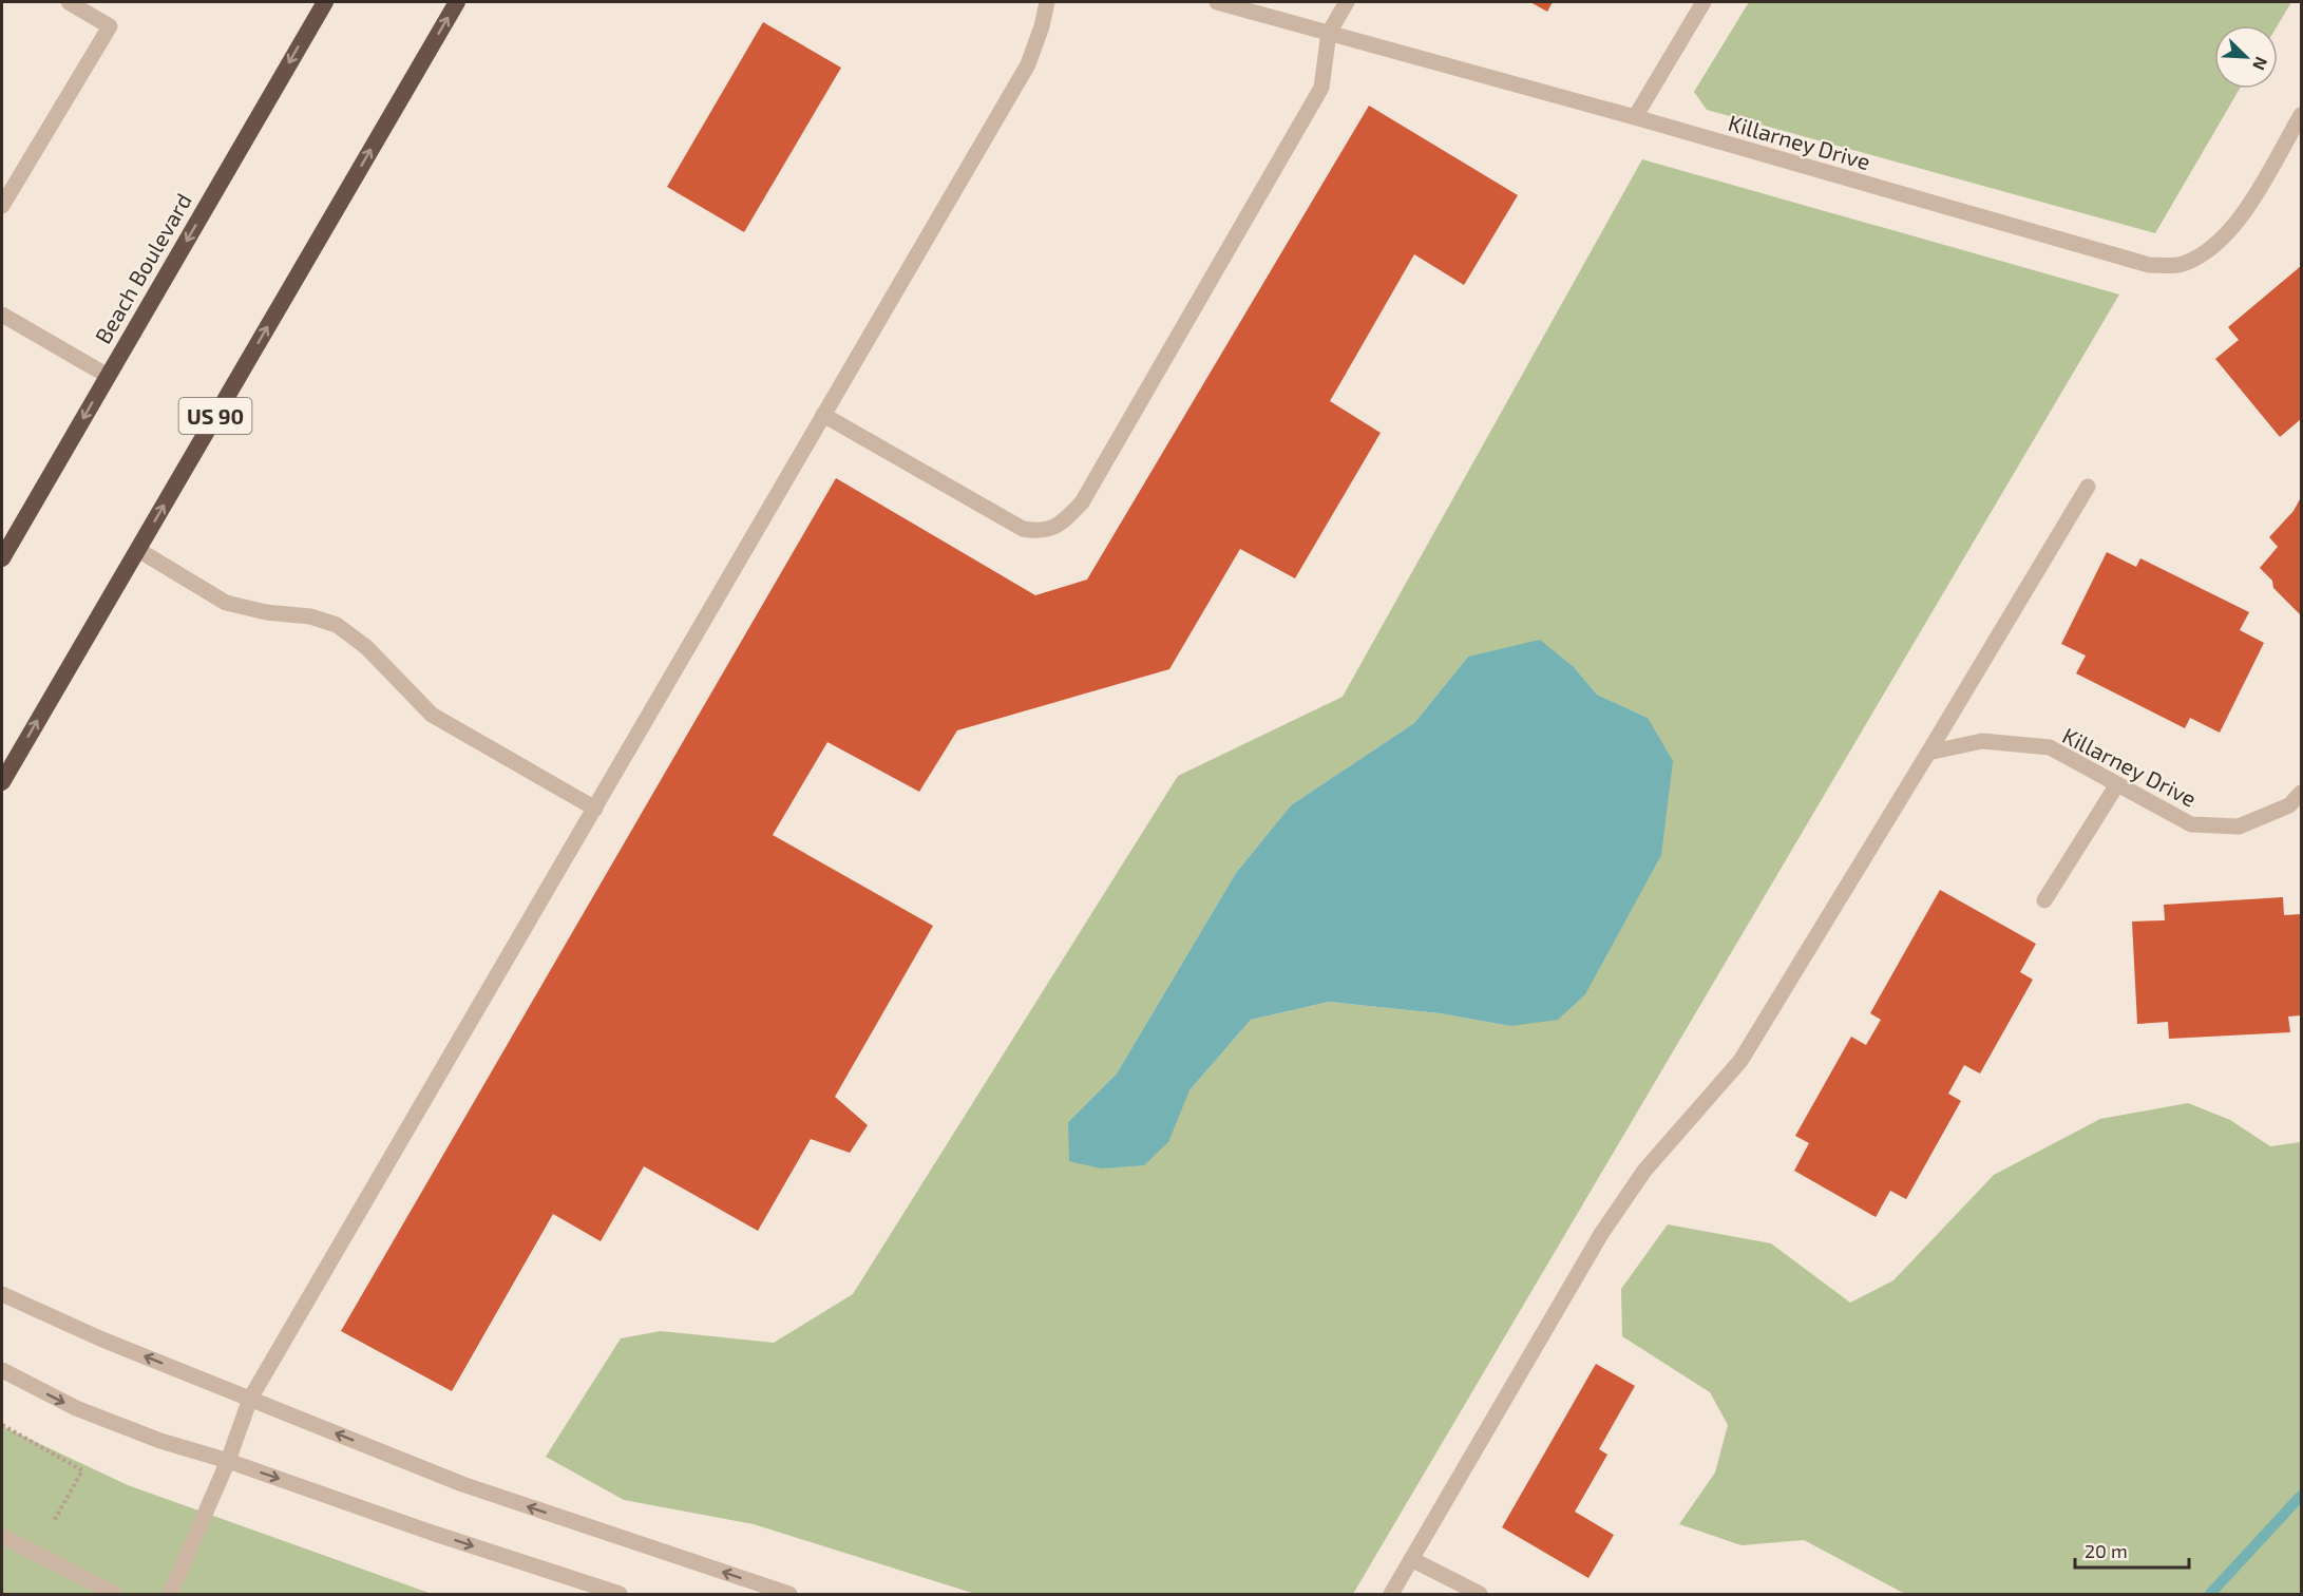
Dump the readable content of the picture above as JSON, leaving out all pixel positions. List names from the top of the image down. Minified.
{"streets":{"highway":["Beach Boulevard","US 90"],"street":["Killarney Drive"]},"scale_bar":"20 m","north":"bottom right"}
